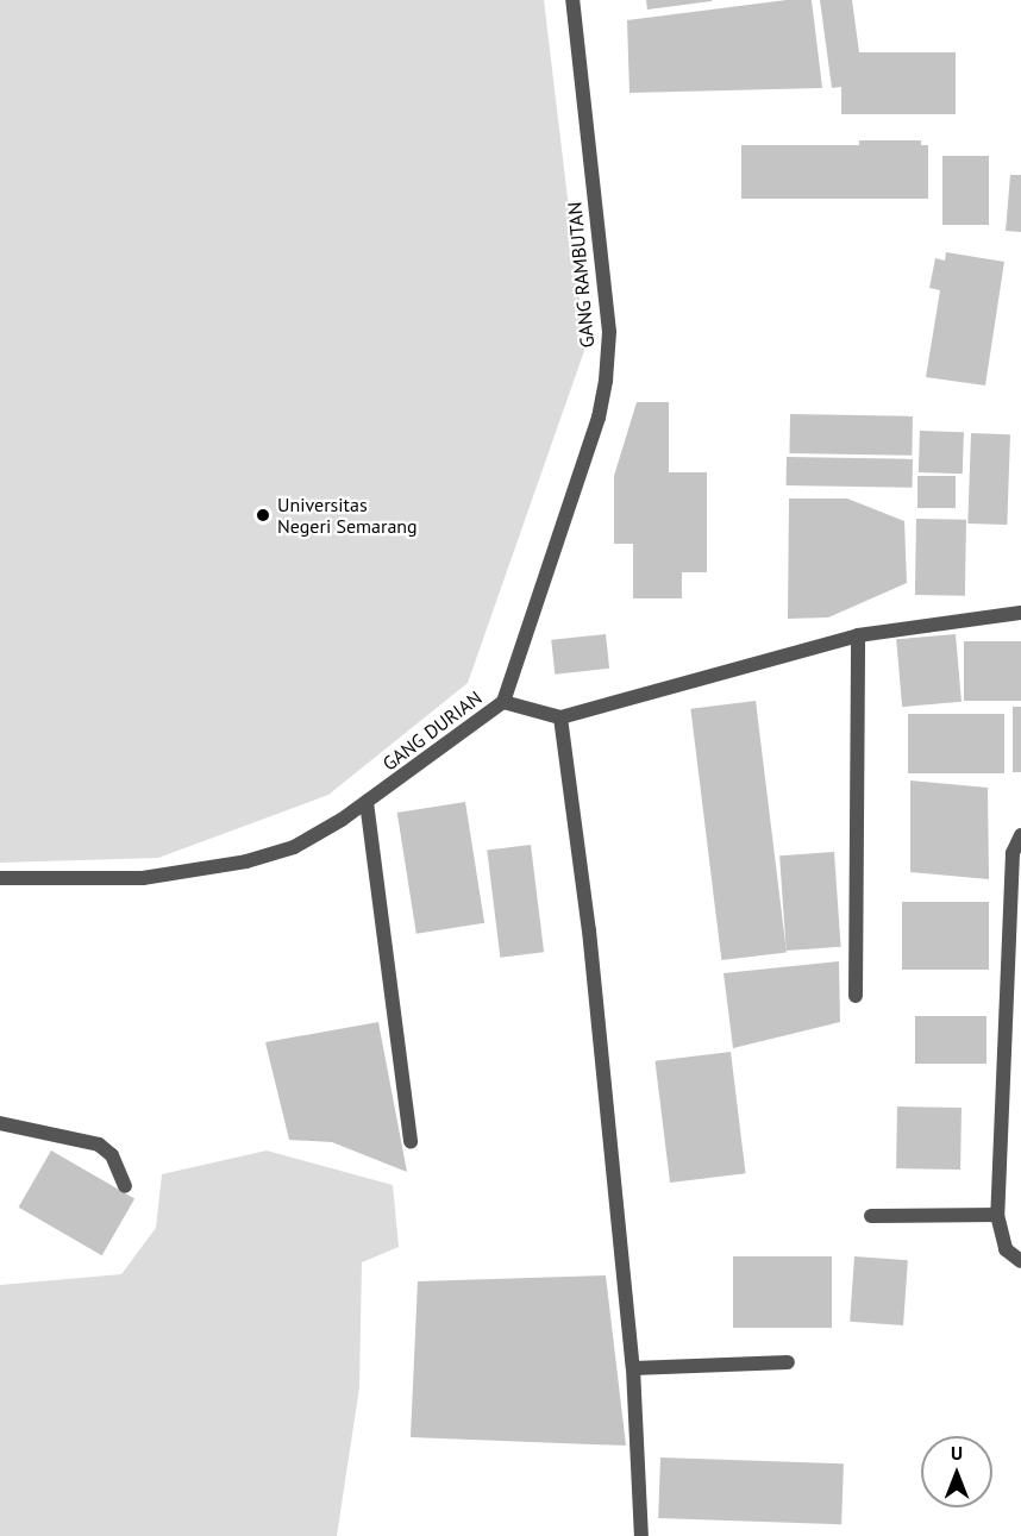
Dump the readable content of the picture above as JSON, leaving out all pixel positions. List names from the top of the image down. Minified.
{"streets":{"street":["GANG RAMBUTAN","GANG DURIAN"]},"crossings":[["GANG RAMBUTAN","GANG DURIAN"]],"places":["Universitas Negeri Semarang"],"north":"top"}
